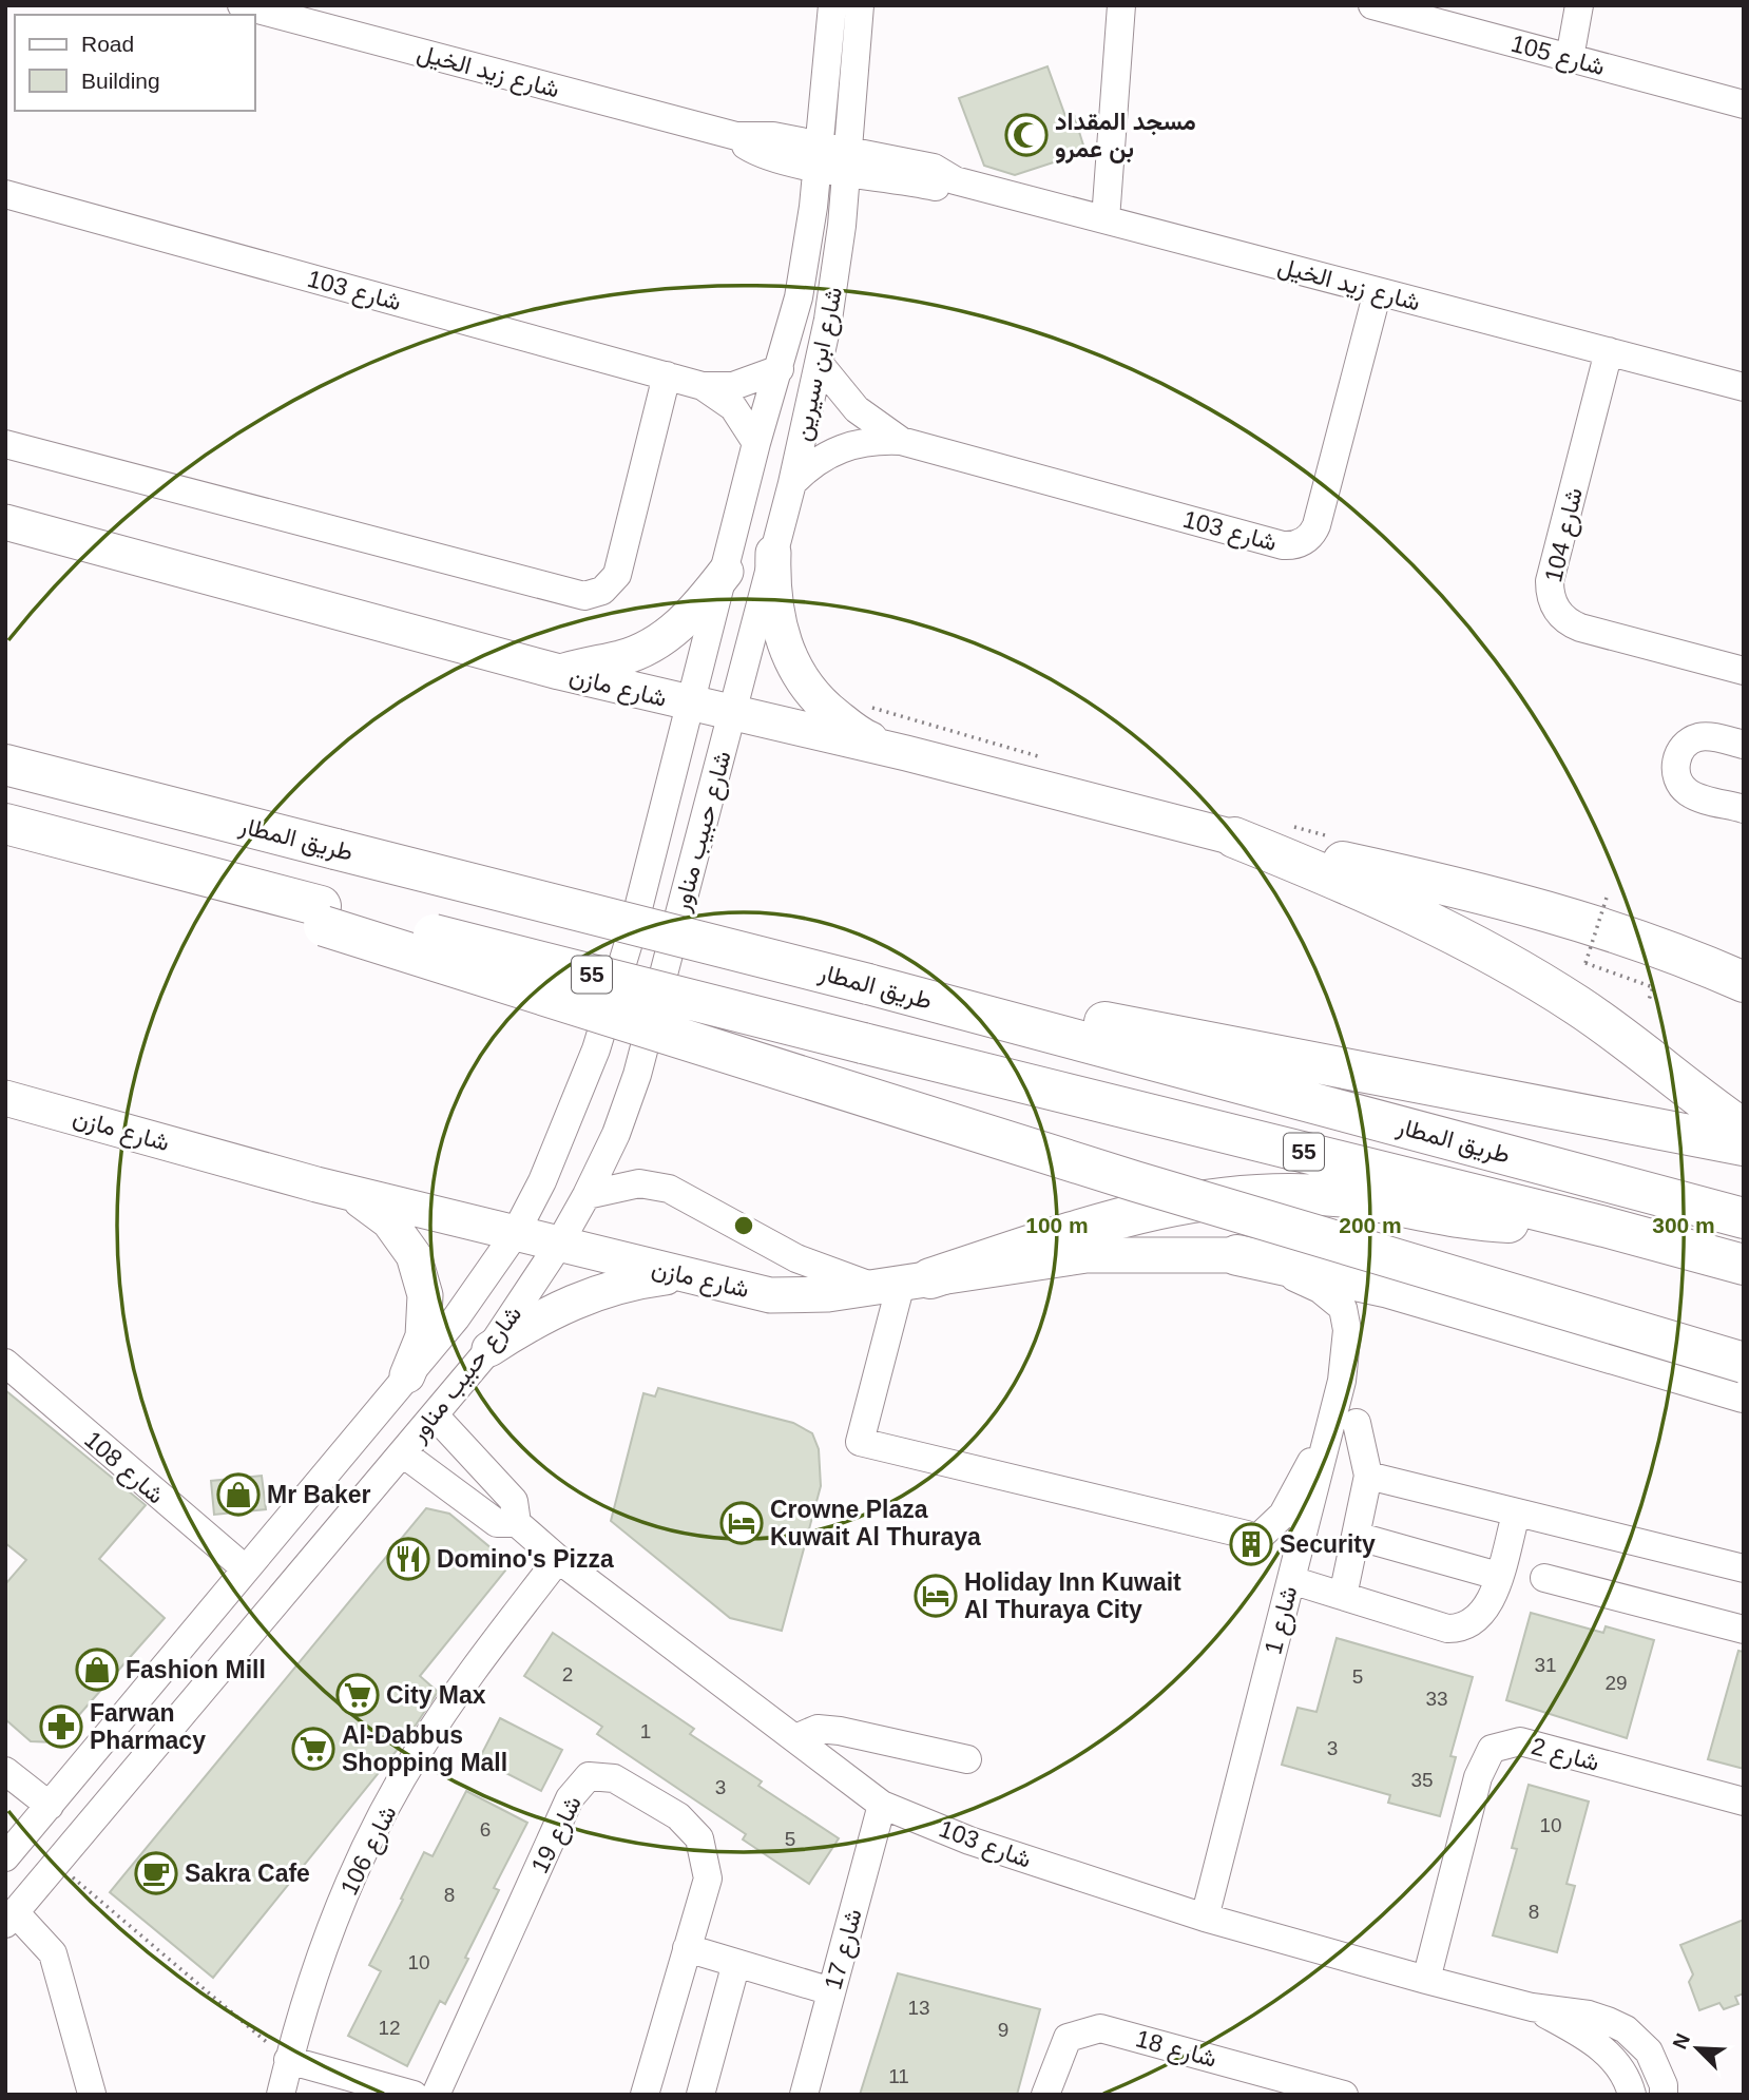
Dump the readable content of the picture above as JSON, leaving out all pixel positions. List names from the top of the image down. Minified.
{"streets":{"highway":["طريق المطار","55"],"main road":["شارع مازن"],"street":["شارع 105","شارع زيد الخيل","شارع 103","شارع ابن سيرين","شارع 104","شارع حبيب مناور","شارع 108","شارع 1","شارع 2","شارع 19","شارع 106","شارع 17","شارع 18"]},"crossings":[["شارع زيد الخيل","شارع 103"],["شارع زيد الخيل","شارع ابن سيرين"],["شارع زيد الخيل","شارع 104"],["شارع 103","شارع ابن سيرين"],["شارع 103","شارع حبيب مناور"],["شارع 103","شارع 1"],["شارع 103","شارع 2"],["شارع 103","شارع 106"],["شارع 103","شارع 17"],["شارع ابن سيرين","شارع مازن"],["شارع ابن سيرين","شارع حبيب مناور"],["شارع مازن","شارع حبيب مناور"],["شارع مازن","شارع 1"],["شارع حبيب مناور","شارع 108"]],"places":{"mosque":["مسجد المقداد بن عمرو"],"shop":["Mr Baker","Fashion Mill"],"hotel":["Crowne Plaza Kuwait Al Thuraya","Holiday Inn Kuwait Al Thuraya City"],"building":["Security"],"restaurant":["Domino's Pizza"],"supermarket":["City Max","Al-Dabbus Shopping Mall"],"pharmacy":["Farwan Pharmacy"],"cafe":["Sakra Cafe"]},"house_numbers":["31","2","5","29","33","1","3","35","3","10","6","5","8","8","10","13","12","9","11"],"legend":["Road","Building"],"north":"top left","rings":["100 m","200 m","300 m"]}
